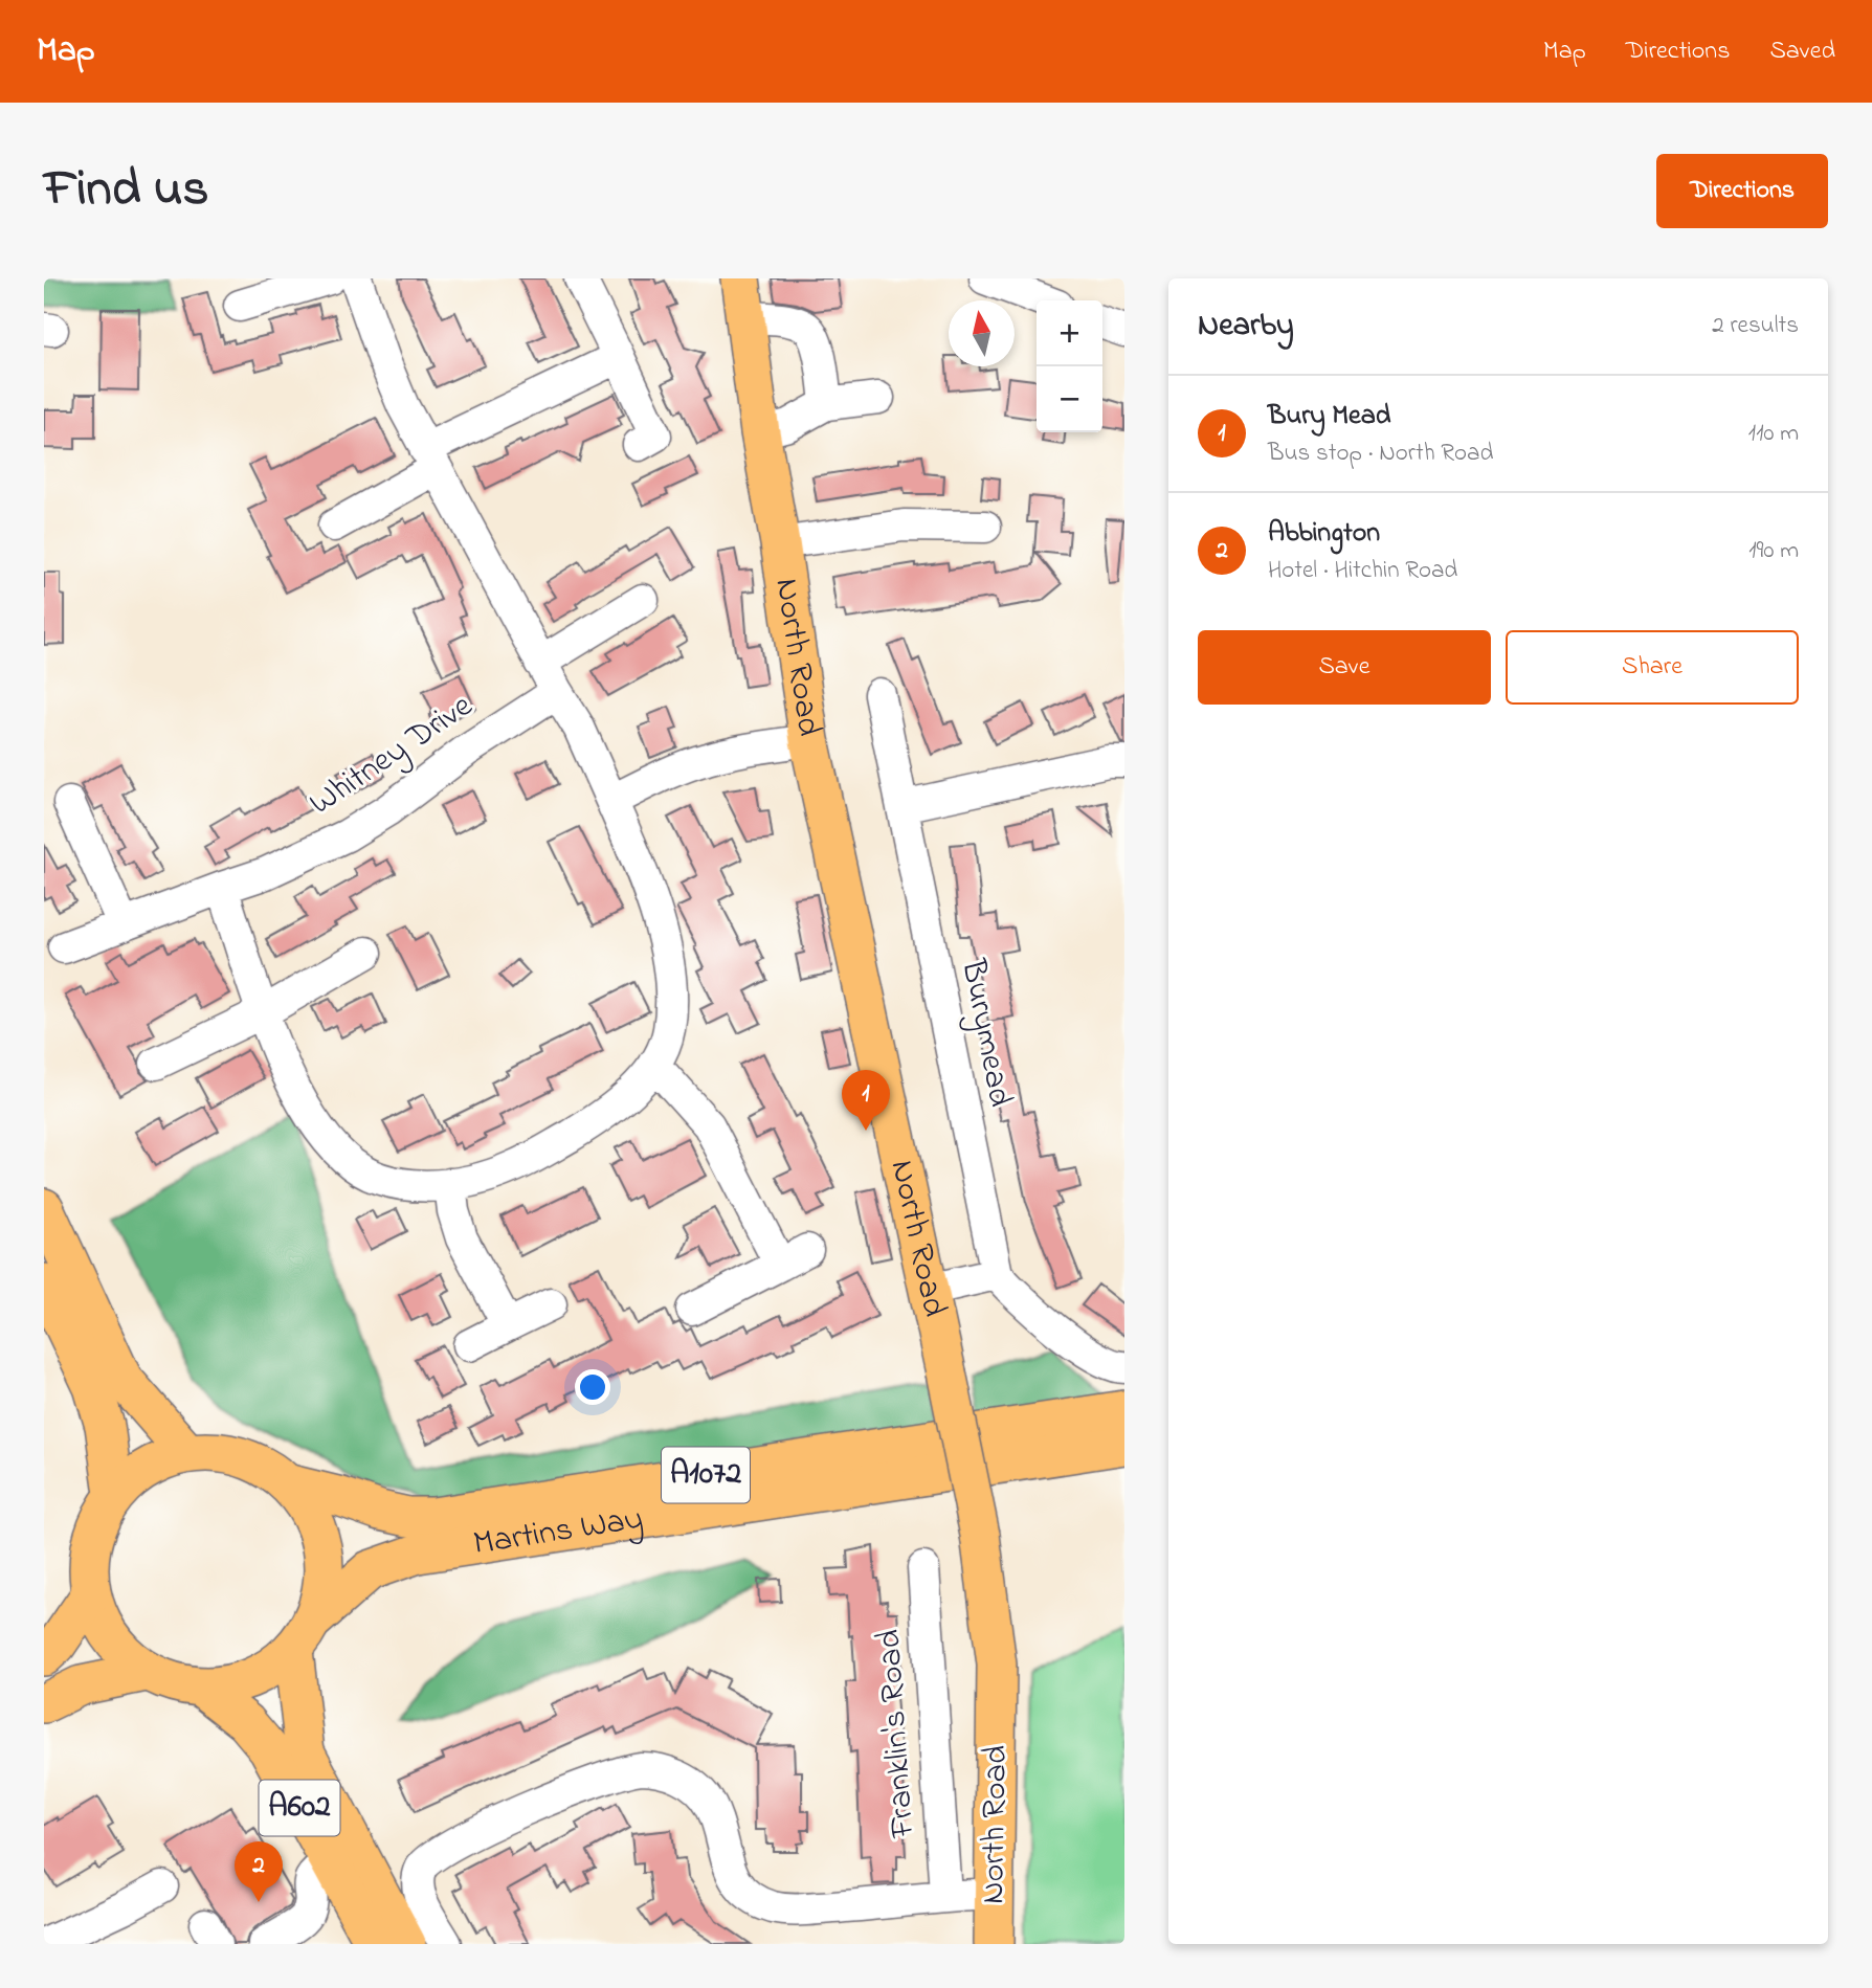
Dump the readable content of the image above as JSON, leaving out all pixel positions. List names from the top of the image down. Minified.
{"streets":{"main road":["North Road","A1072","Martins Way","A602"],"street":["Whitney Drive","Burymead","Franklin's Road"]},"crossings":[["A1072","Martins Way"],["A1072","A602"],["Martins Way","A602"]],"north":"top","page":{"header":"Map","nav":["Map","Directions","Saved"],"title":"Find us","buttons":["Directions",["Save","Share"]],"heading":["Nearby","2 results"],"map_buttons":["+","−"],"list":[{"mark":"1","name":"Bury Mead","note":"Bus stop · North Road","value":"110 m"},{"mark":"2","name":"Abbington","note":"Hotel · Hitchin Road","value":"190 m"}],"pins":["1","2"]}}
